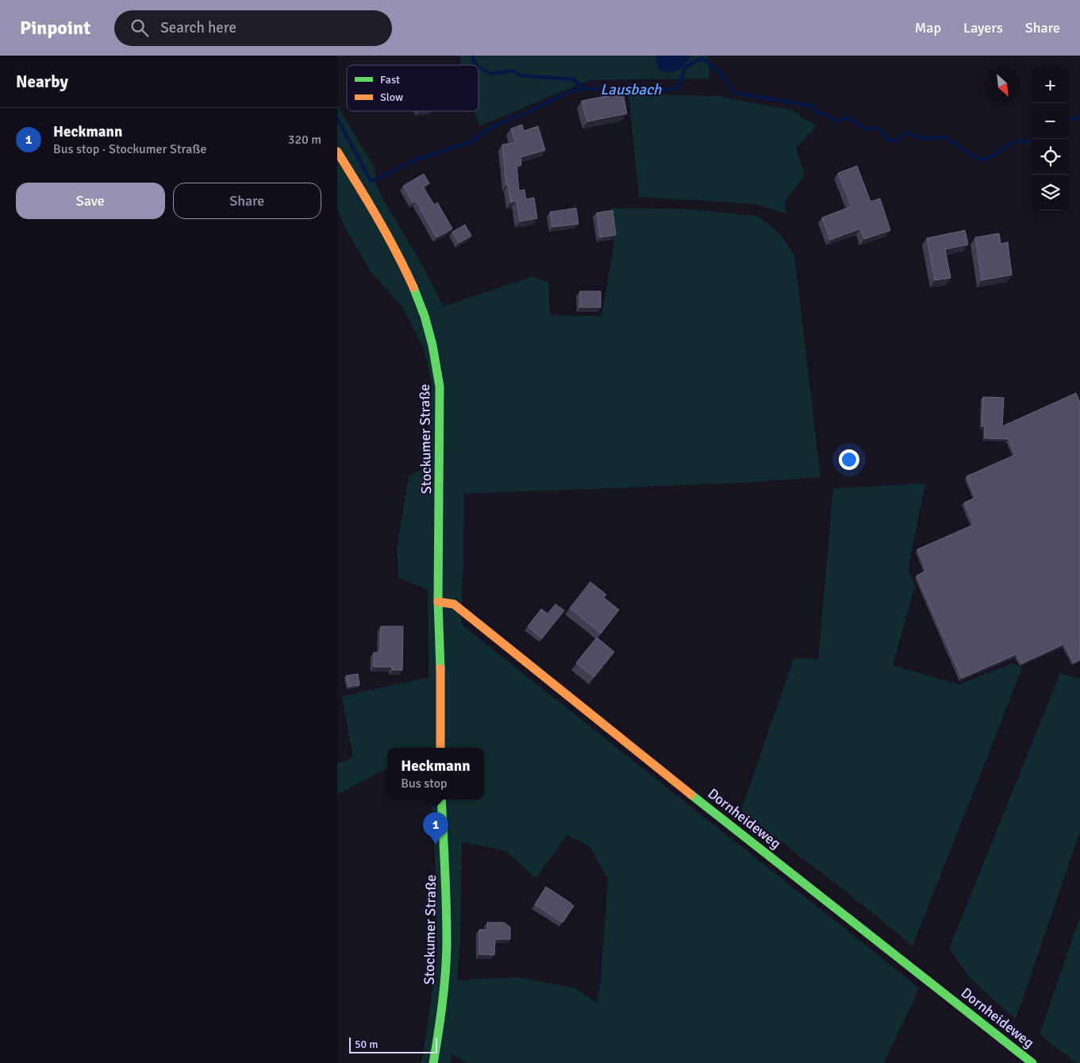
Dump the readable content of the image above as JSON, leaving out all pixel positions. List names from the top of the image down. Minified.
{"streets":{"street":["Stockumer Straße","Dornheideweg"]},"crossings":[["Stockumer Straße","Dornheideweg"]],"water":["Lausbach"],"legend":["Fast","Slow"],"scale_bar":"50 m","north":"bottom right","page":{"header":"Pinpoint","search":"Search here","nav":["Map","Layers","Share"],"heading":"Nearby","map_buttons":["+","−"],"list":[{"mark":"1","name":"Heckmann","note":"Bus stop · Stockumer Straße","value":"320 m"}],"buttons":["Save","Share"],"popup":["Heckmann","Bus stop"],"pins":"1","scale":"50 m"}}
